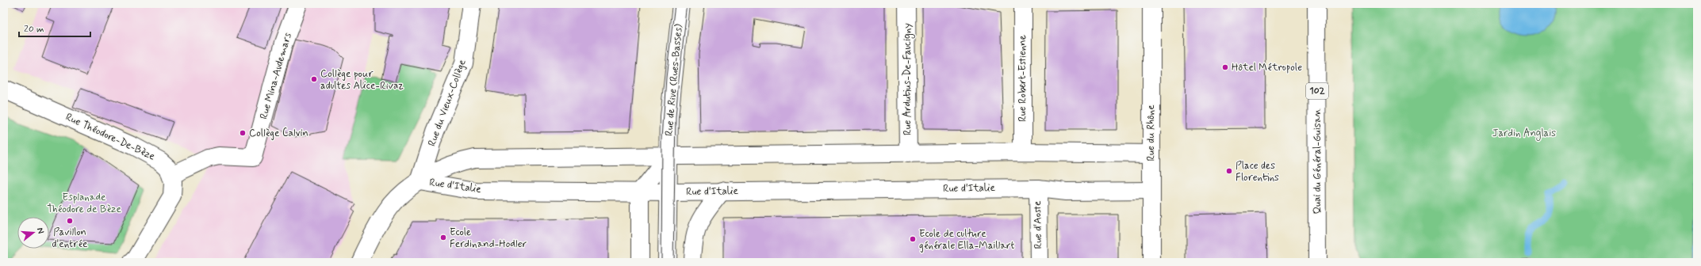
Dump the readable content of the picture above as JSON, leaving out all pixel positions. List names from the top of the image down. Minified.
{"streets":{"street":["Rue Mina-Audemars","Rue Robert-Estienne","Rue Ardutius-De-Faucigny","Rue de Rive (Rues-Basses)","102","Rue du Vieux-Collège","Rue du Rhône","Rue Théodore-De-Bèze","Quai du Général-Guisan","Rue d'Italie","Rue d'Aoste"]},"crossings":[["Rue Mina-Audemars","Rue Théodore-De-Bèze"],["Rue Robert-Estienne","Rue d'Italie"],["Rue Ardutius-De-Faucigny","Rue d'Italie"],["Rue de Rive (Rues-Basses)","Rue d'Italie"],["Rue du Vieux-Collège","Rue d'Italie"],["Rue du Rhône","Rue d'Italie"],["Rue d'Italie","Rue d'Aoste"]],"parks":["Jardin Anglais","Esplanade Théodore de Bèze"],"places":["Hôtel Métropole","Collège pour adultes Alice-Rivaz","Collège Calvin","Place des Florentins","Pavillon d'entrée","Ecole Ferdinand-Hodler","Ecole de culture générale Ella-Maillart"],"scale_bar":"20 m","north":"right"}
